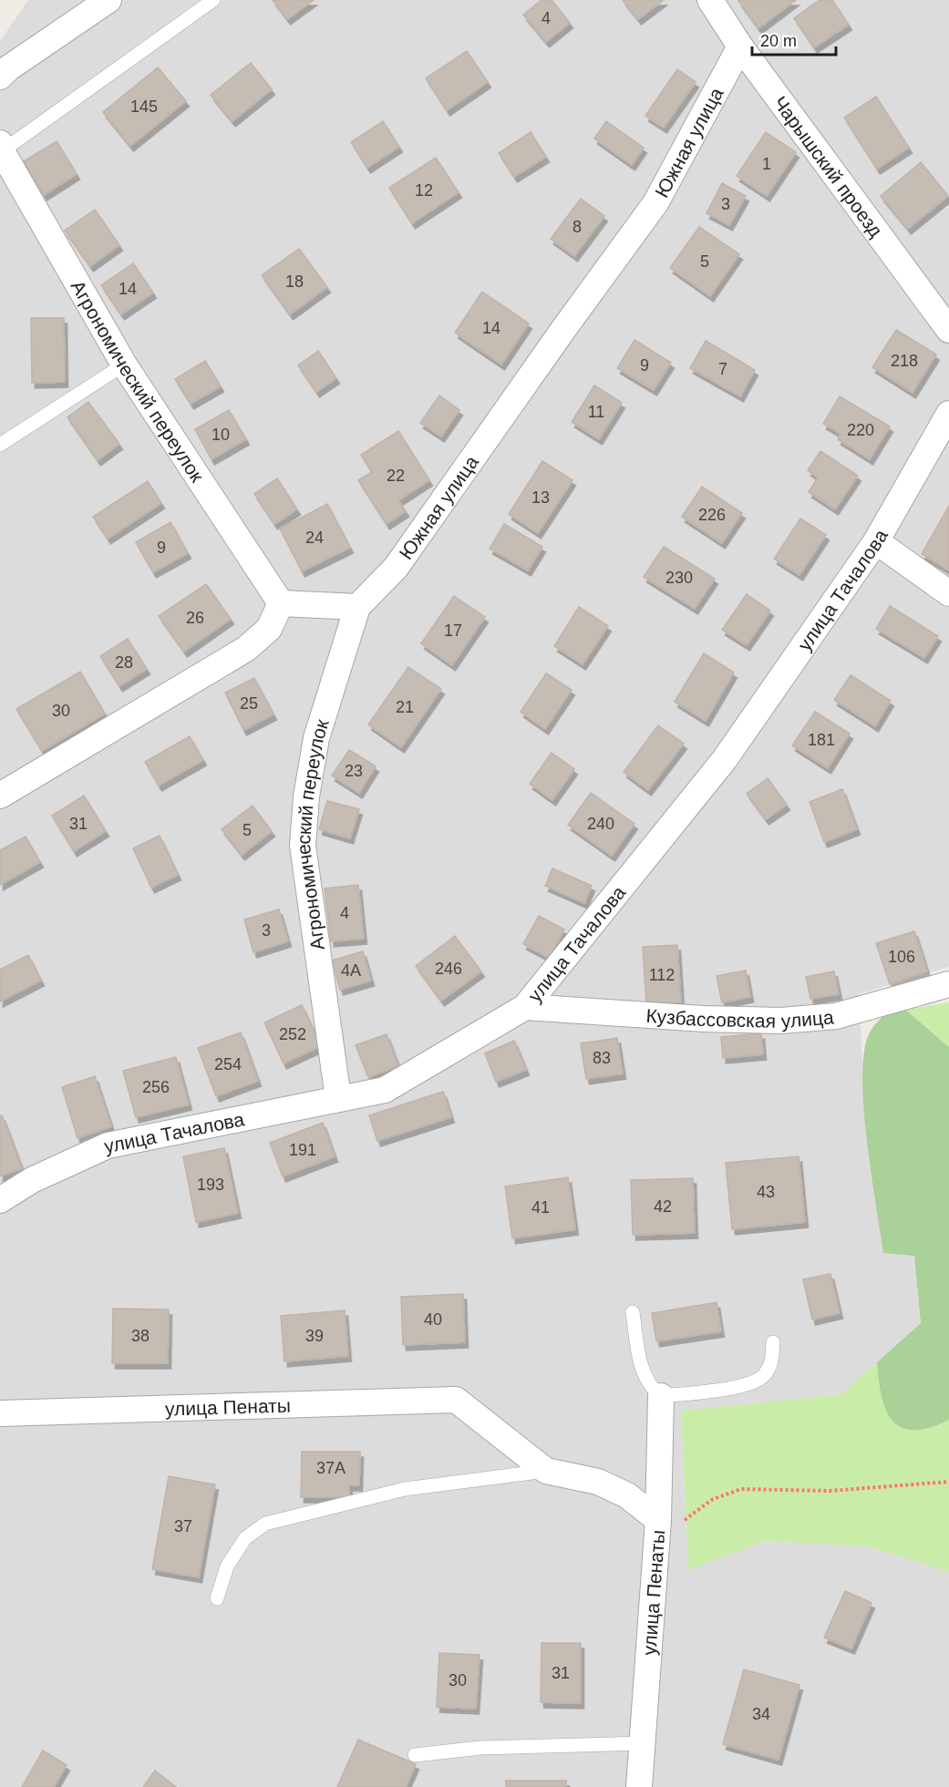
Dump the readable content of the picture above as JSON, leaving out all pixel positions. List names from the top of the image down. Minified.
{"streets":{"street":["Южная улица","Чарышский проезд","Агрономический переулок","улица Тачалова","Кузбассовская улица","улица Пенаты"]},"crossings":[["Южная улица","Чарышский проезд"],["Южная улица","Агрономический переулок"],["Агрономический переулок","улица Тачалова"],["улица Тачалова","Кузбассовская улица"]],"house_numbers":["4","145","1","12","3","8","5","18","14","14","218","9","7","11","220","10","22","13","226","24","9","230","26","17","28","25","21","30","181","23","31","240","5","4","3","106","246","4А","112","252","83","254","256","191","193","43","42","41","40","38","39","37А","37","31","30","34"],"scale_bar":"20 m"}
